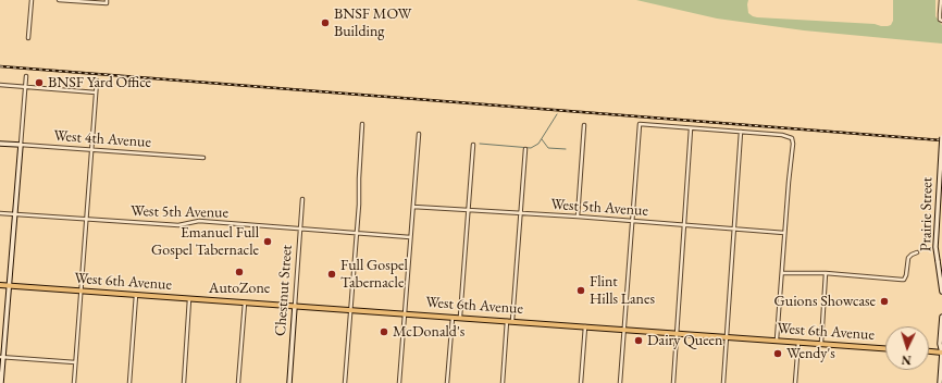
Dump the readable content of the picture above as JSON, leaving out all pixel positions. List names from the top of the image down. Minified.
{"streets":{"main road":["West 6th Avenue"],"street":["West 4th Avenue","West 5th Avenue","Prairie Street","Chestnut Street"]},"crossings":[["West 5th Avenue","Chestnut Street"],["West 6th Avenue","Chestnut Street"]],"places":["BNSF MOW Building","BNSF Yard Office","Emanuel Full Gospel Tabernacle","AutoZone","Full Gospel Tabernacle","Flint Hills Lanes","Guions Showcase","McDonald's","Dairy Queen","Wendy's"],"north":"bottom"}
